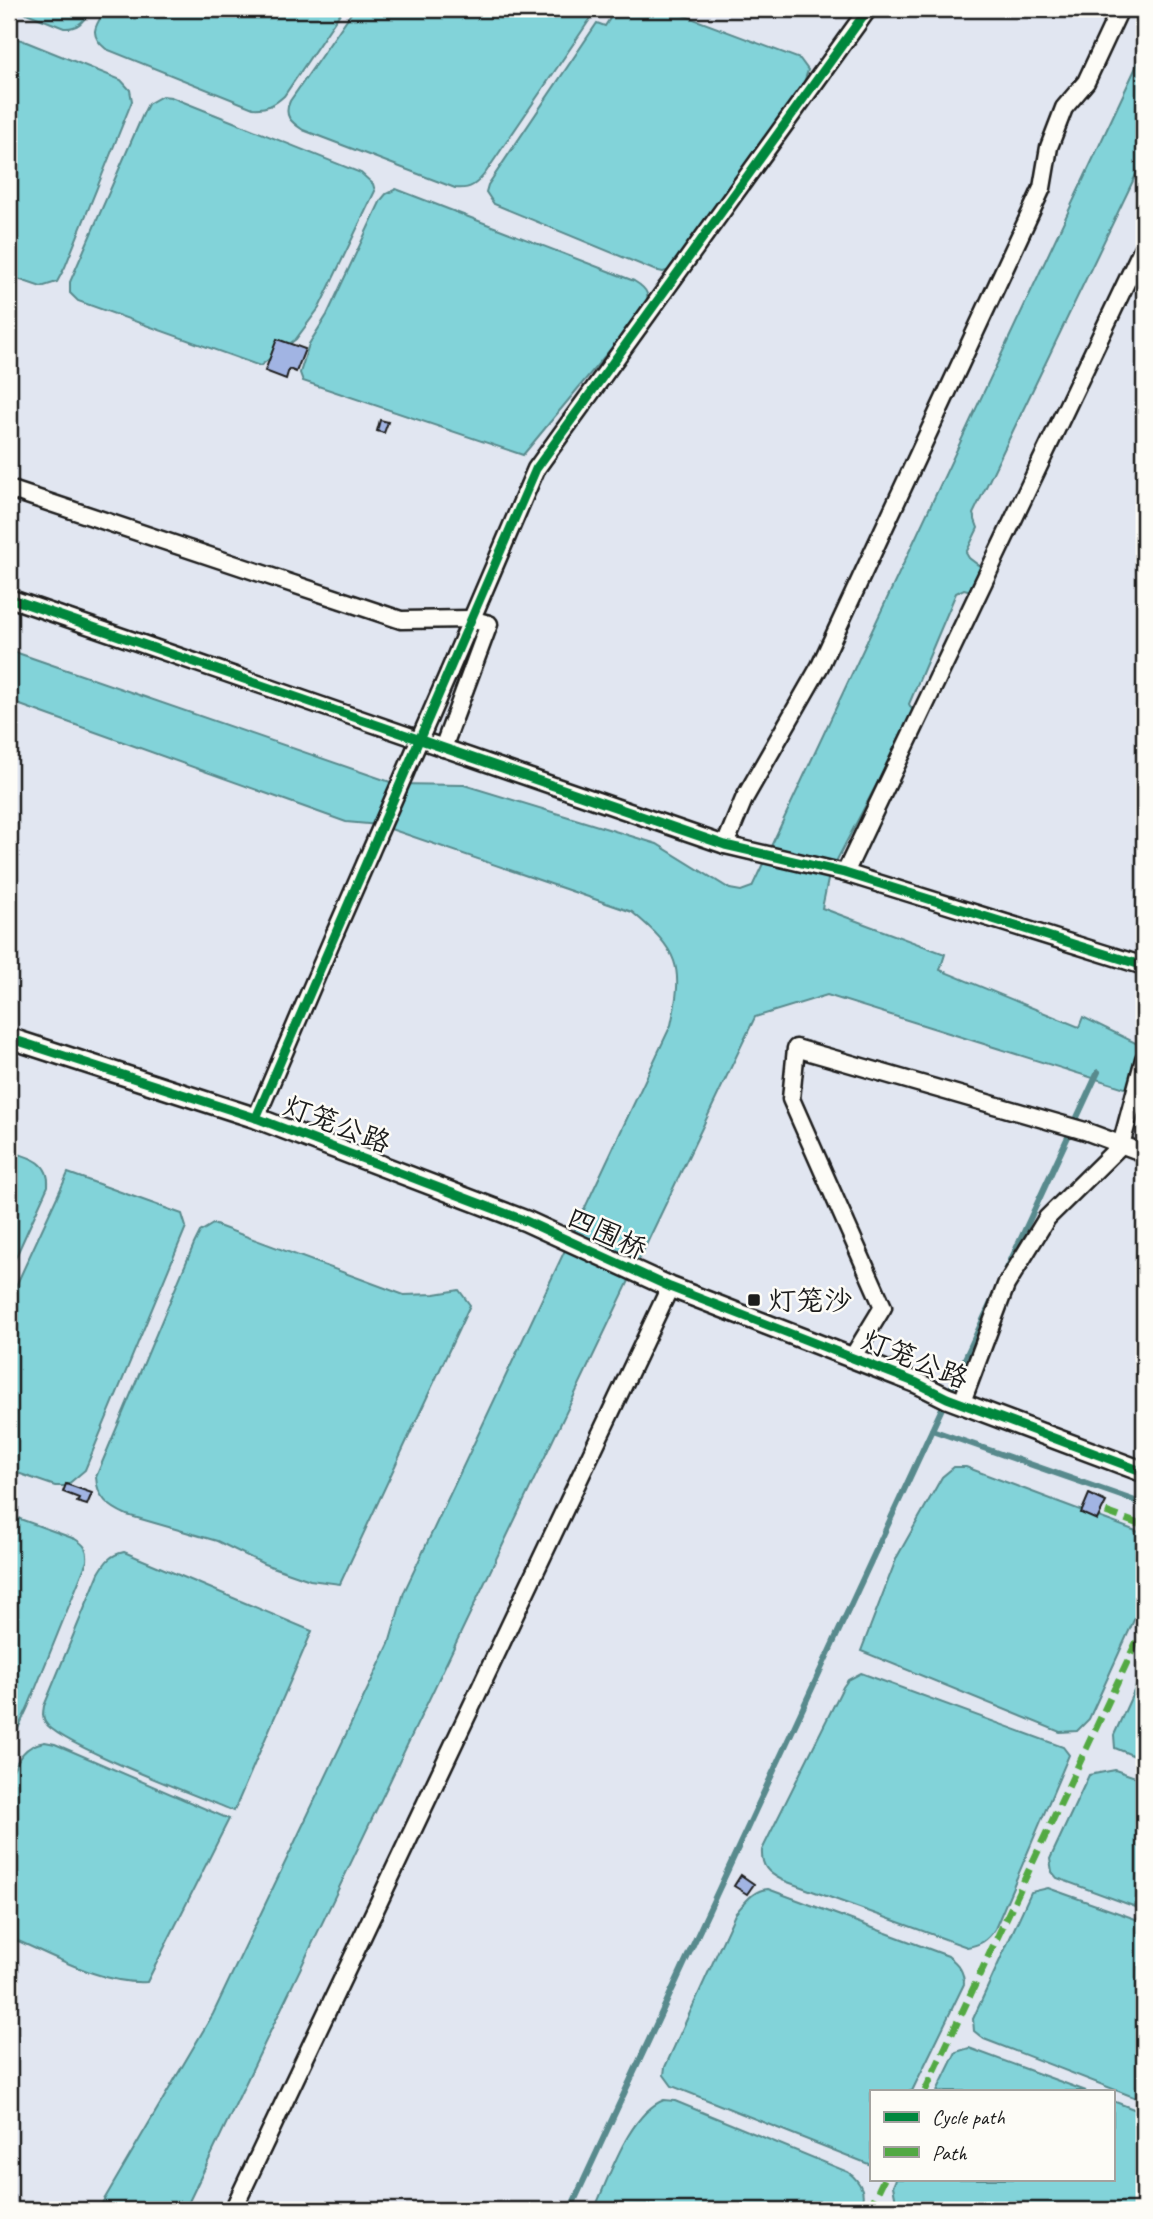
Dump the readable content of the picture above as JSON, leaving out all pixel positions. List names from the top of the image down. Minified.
{"streets":{"street":["灯笼公路","四围桥"]},"crossings":[["灯笼公路","四围桥"]],"places":{"transit":["灯笼沙"]},"legend":["Cycle path","Path"]}
